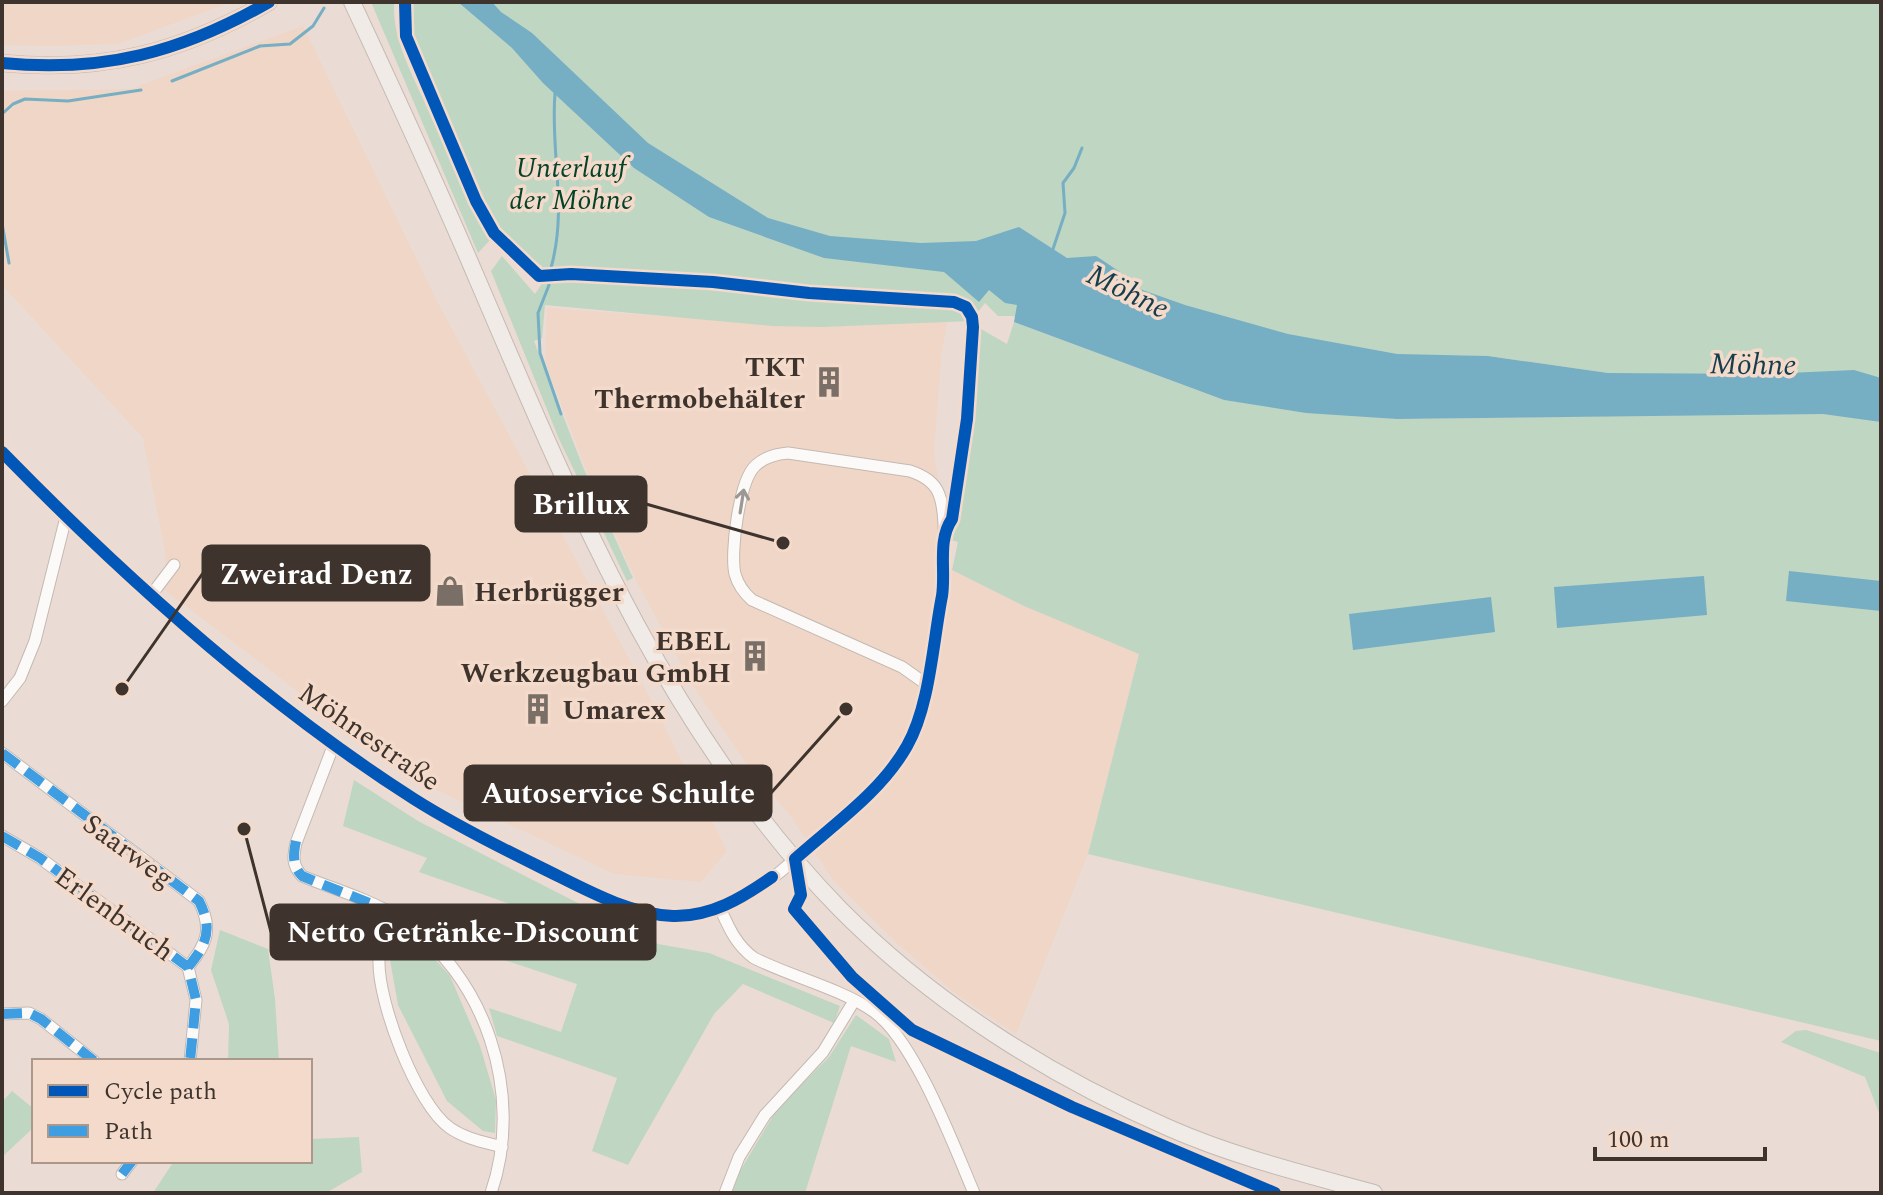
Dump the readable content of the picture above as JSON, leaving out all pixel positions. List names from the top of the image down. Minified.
{"streets":{"street":["Möhnestraße","Saarweg","Erlenbruch"]},"crossings":[["Saarweg","Erlenbruch"]],"water":["Möhne"],"parks":["Unterlauf der Möhne"],"places":{"building":["TKT Thermobehälter","EBEL Werkzeugbau GmbH","Umarex"],"other":["Brillux","Zweirad Denz","Autoservice Schulte","Netto Getränke-Discount"],"shop":["Herbrügger"]},"legend":["Cycle path","Path"],"scale_bar":"100 m"}
